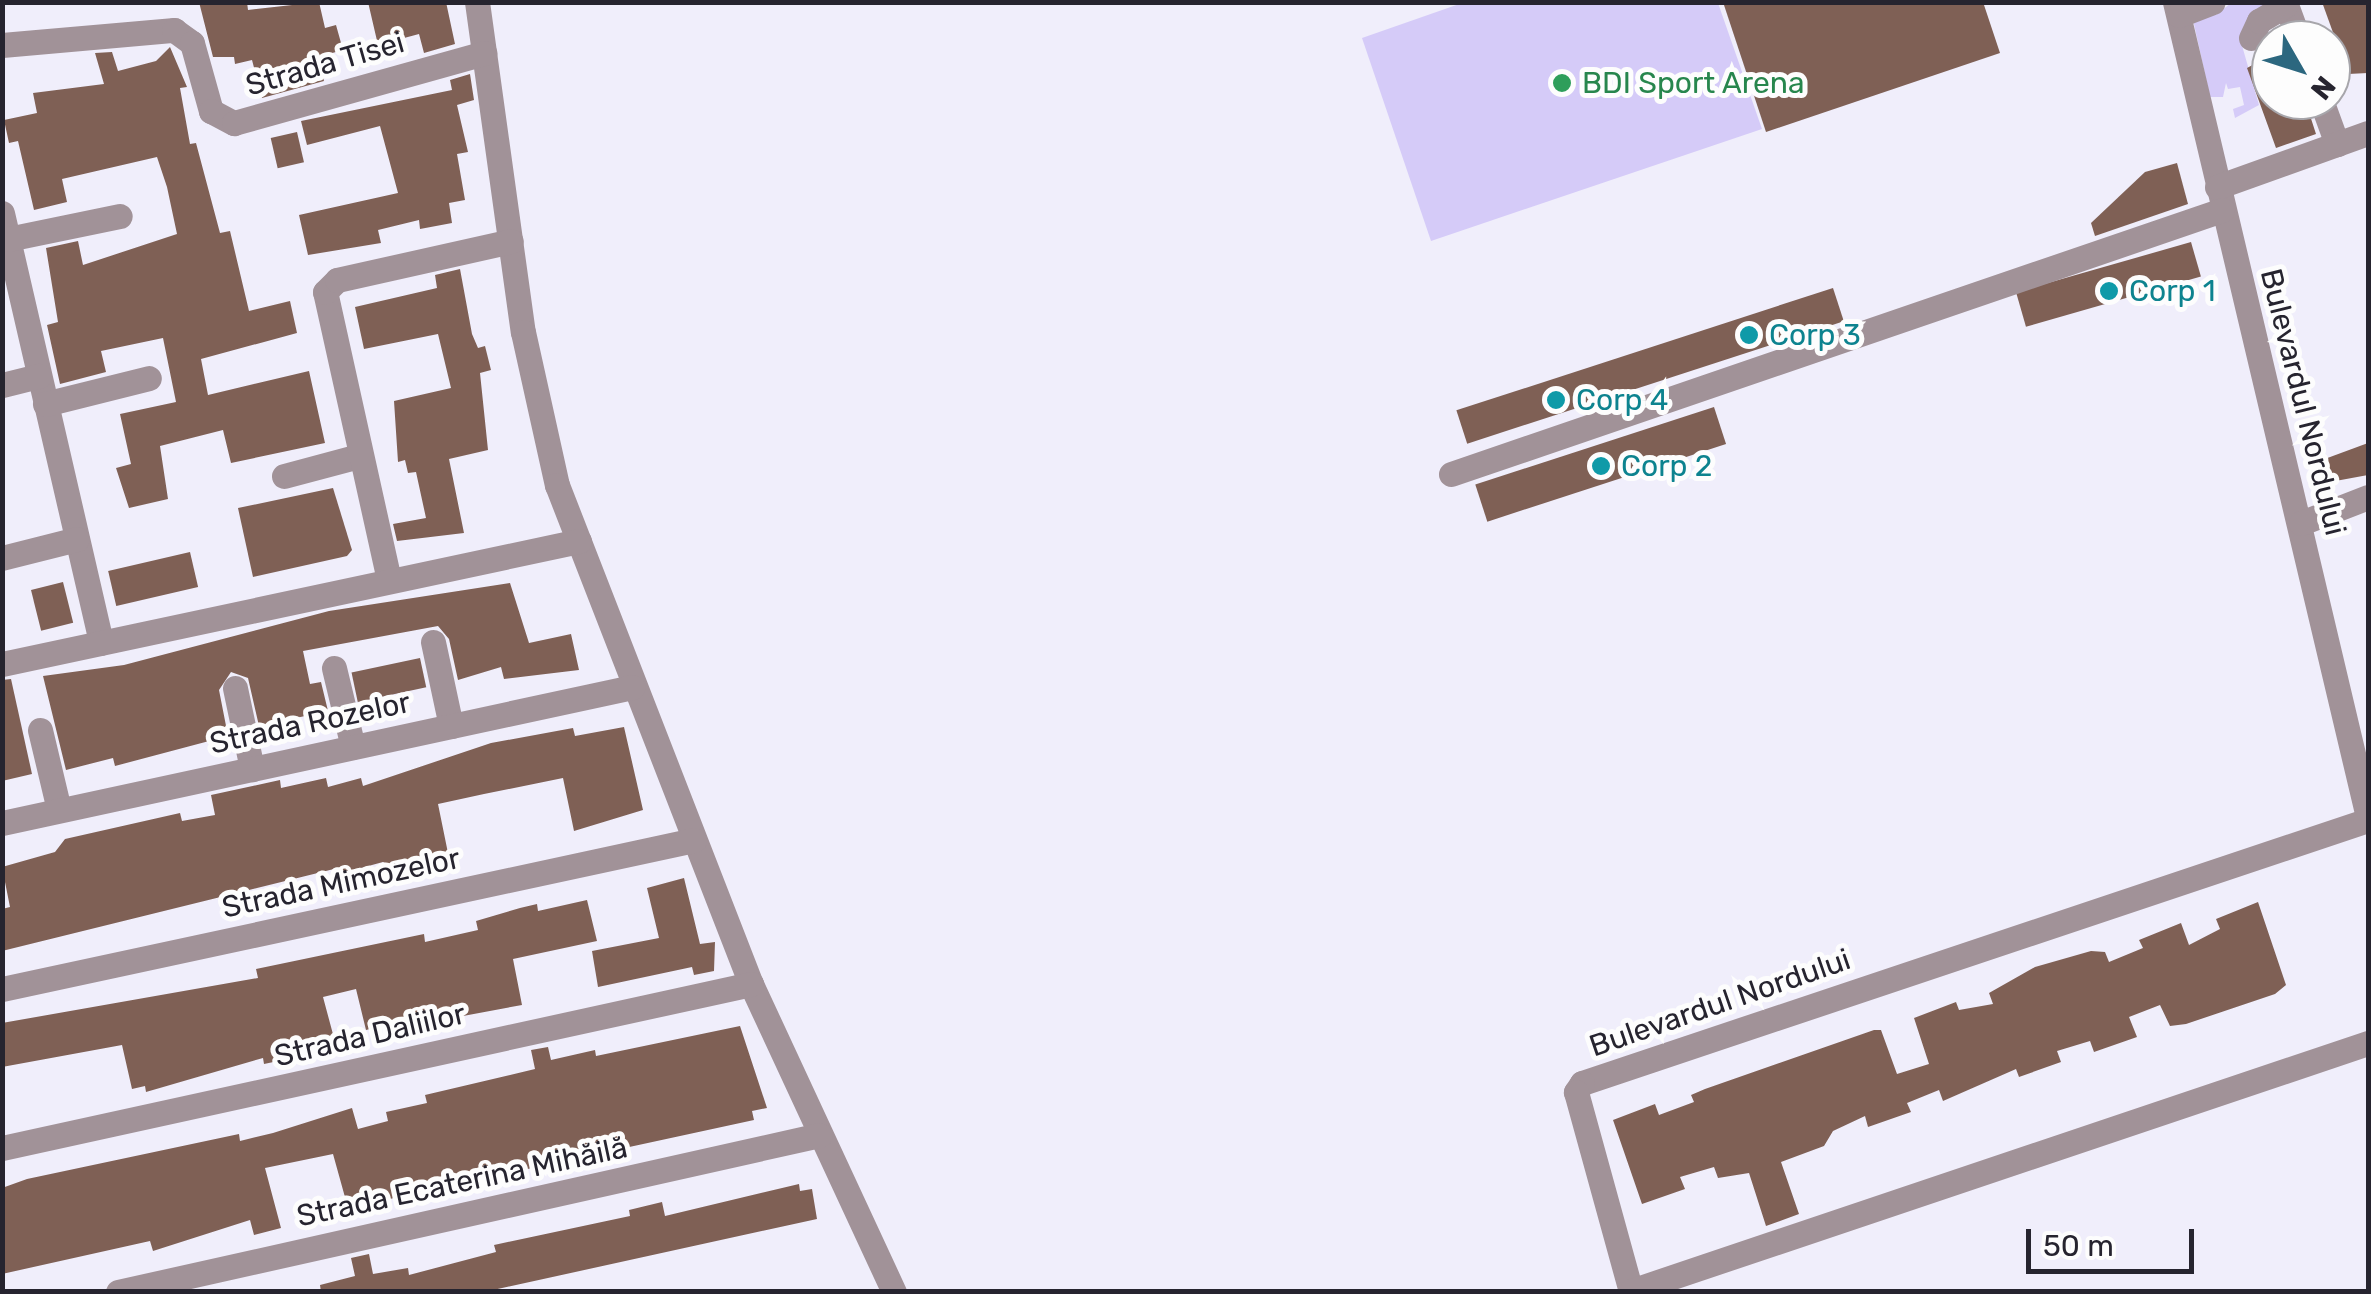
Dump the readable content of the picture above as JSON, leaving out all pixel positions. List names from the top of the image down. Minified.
{"streets":{"street":["Strada Tisei","Bulevardul Nordului","Strada Rozelor","Strada Mimozelor","Strada Daliilor","Strada Ecaterina Mihăilă"]},"places":["BDI Sport Arena","Corp 1","Corp 3","Corp 4","Corp 2"],"scale_bar":"50 m","north":"bottom right"}
